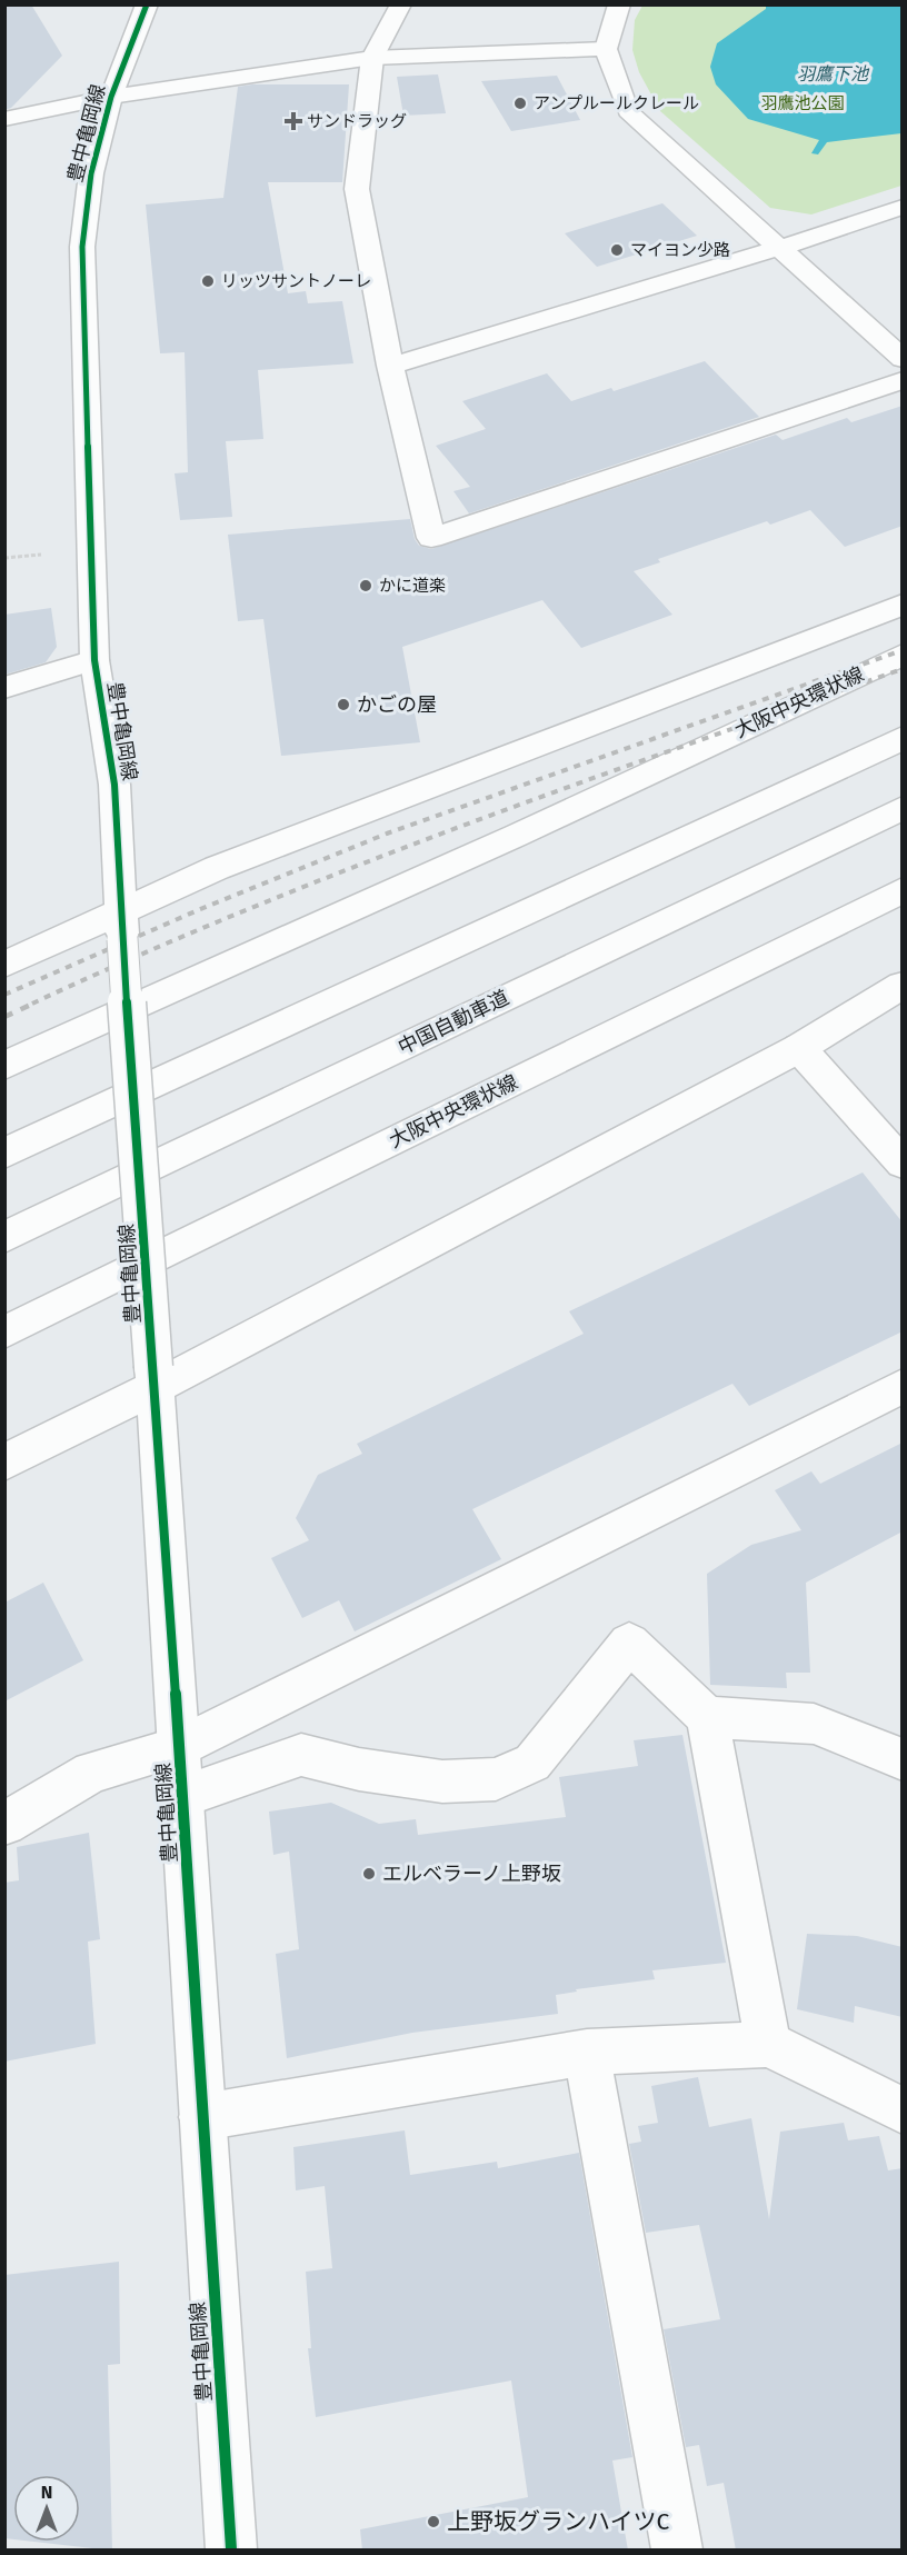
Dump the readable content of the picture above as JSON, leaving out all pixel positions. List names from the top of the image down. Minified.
{"streets":{"main road":["豊中亀岡線","大阪中央環状線","中国自動車道"]},"water":["羽鷹下池"],"parks":["羽鷹池公園"],"places":{"other":["アンプルールクレール","マイヨン少路","リッツサントノーレ","かに道楽","かごの屋","エルベラーノ上野坂","上野坂グランハイツC"],"health":["サンドラッグ"]},"north":"top"}
